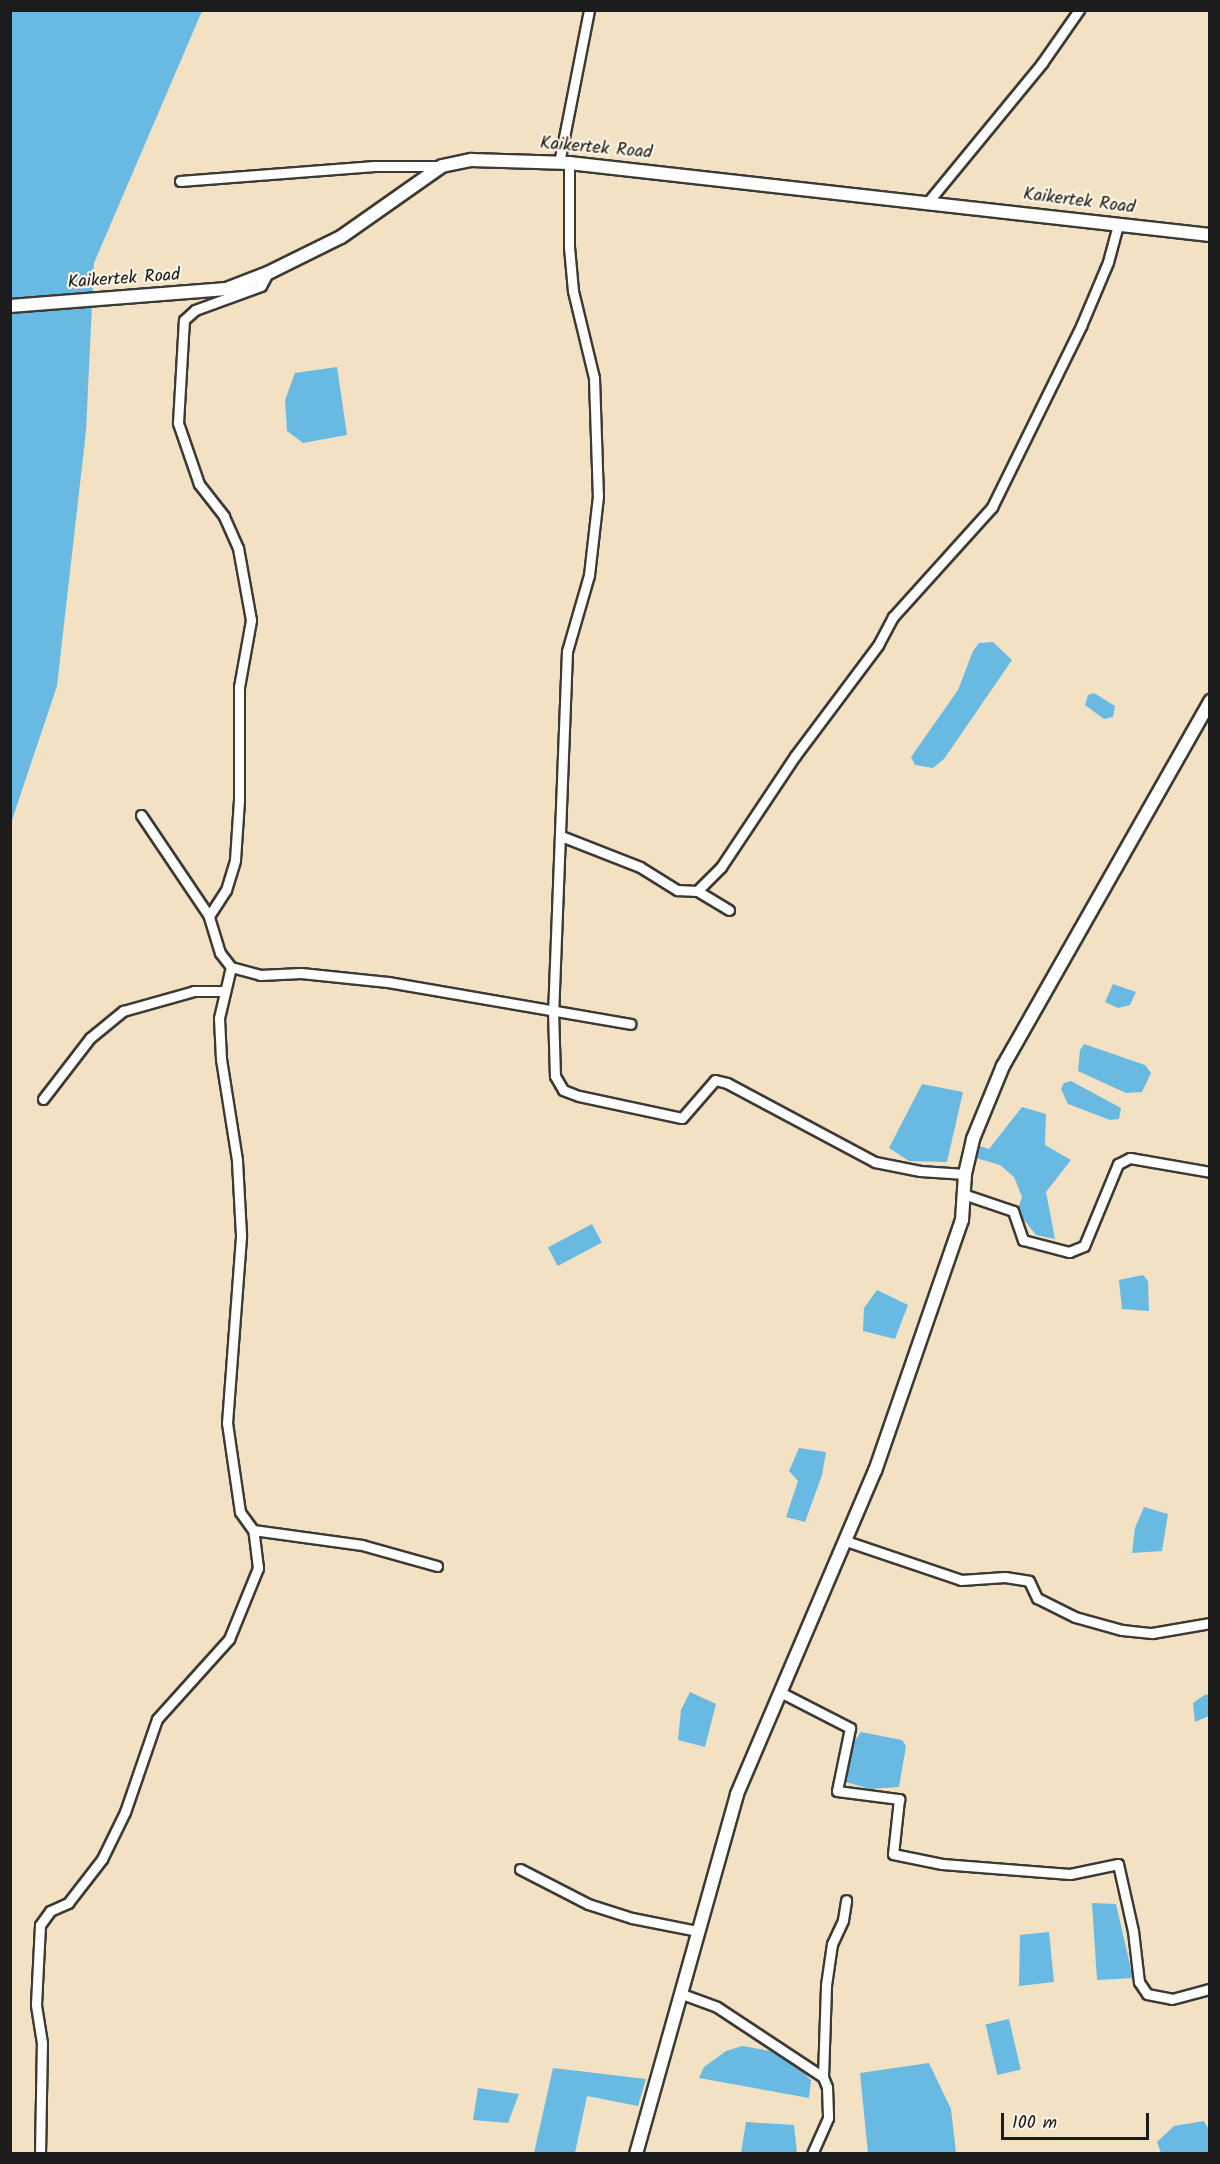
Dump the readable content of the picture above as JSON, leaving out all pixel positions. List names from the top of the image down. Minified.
{"streets":{"main road":["Kaikertek Road"]},"scale_bar":"100 m"}
